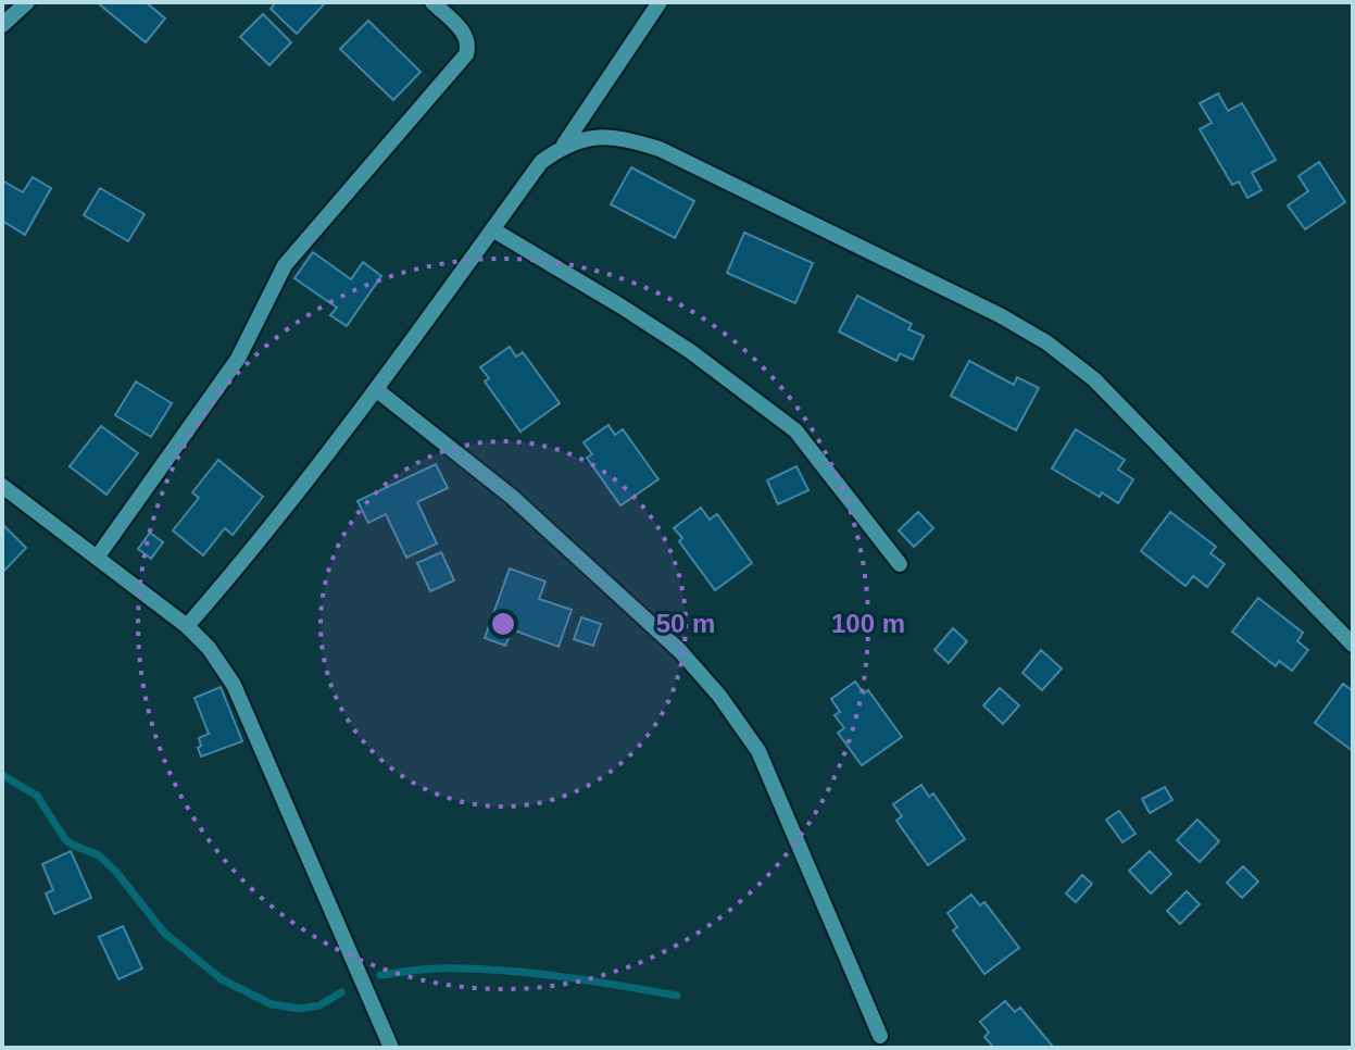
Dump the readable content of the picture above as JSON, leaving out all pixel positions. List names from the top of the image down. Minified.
{"rings":["50 m","100 m"]}
